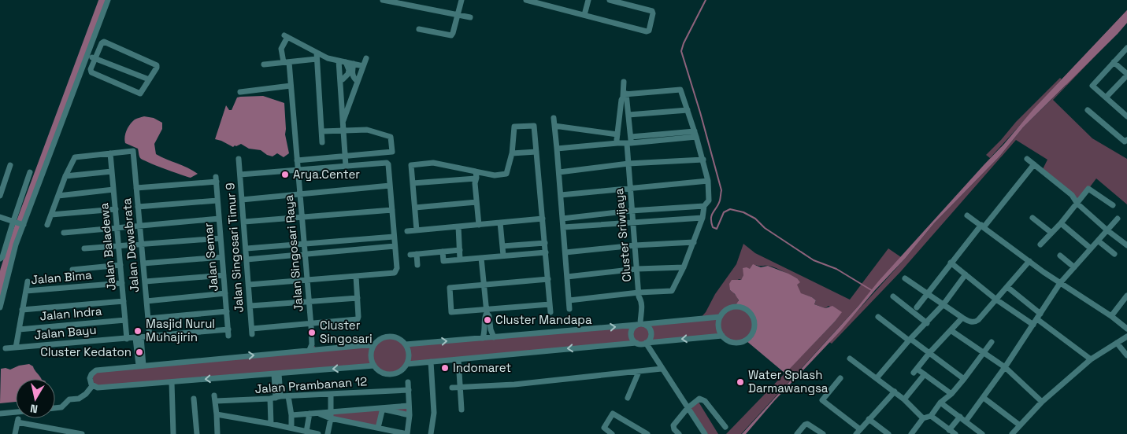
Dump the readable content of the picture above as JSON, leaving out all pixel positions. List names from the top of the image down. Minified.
{"streets":{"street":["Cluster Sriwijaya","Jalan Dewabrata","Jalan Baladewa","Jalan Singosari Timur 9","Jalan Singosari Raya","Jalan Semar","Jalan Bima","Jalan Indra","Jalan Bayu","Jalan Prambanan 12"]},"crossings":[["Jalan Dewabrata","Jalan Baladewa"],["Jalan Dewabrata","Jalan Semar"],["Jalan Dewabrata","Jalan Bayu"],["Jalan Baladewa","Jalan Bima"],["Jalan Baladewa","Jalan Indra"],["Jalan Baladewa","Jalan Bayu"],["Jalan Singosari Timur 9","Jalan Singosari Raya"],["Jalan Semar","Jalan Bayu"]],"places":["Arya.Center","Cluster Mandapa","Masjid Nurul Muhajirin","Cluster Singosari","Cluster Kedaton","Indomaret","Water Splash Darmawangsa"],"north":"bottom"}
